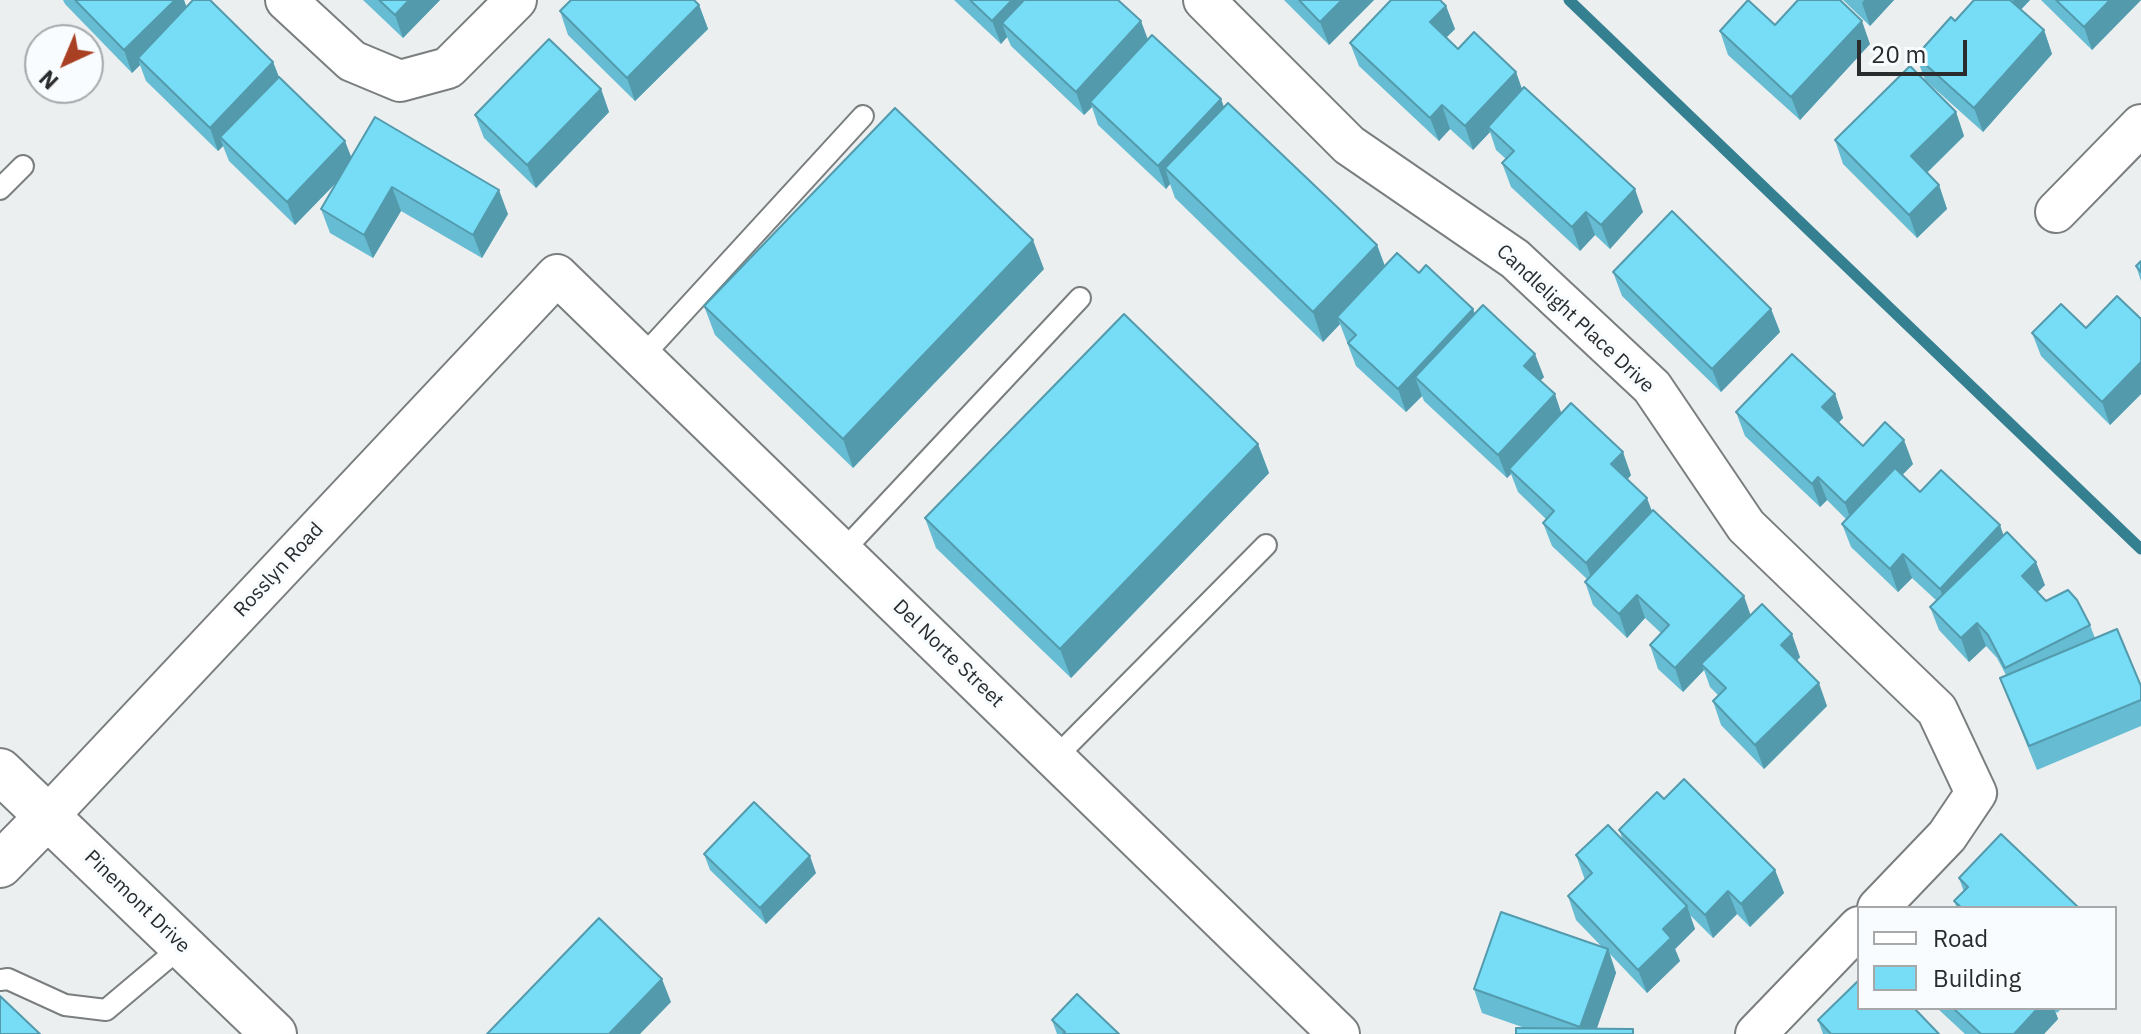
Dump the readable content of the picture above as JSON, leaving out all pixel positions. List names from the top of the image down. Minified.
{"streets":{"main road":["Rosslyn Road","Pinemont Drive"],"street":["Candlelight Place Drive","Del Norte Street"]},"crossings":[["Rosslyn Road","Del Norte Street"],["Rosslyn Road","Pinemont Drive"]],"legend":["Road","Building"],"scale_bar":"20 m","north":"bottom left"}
